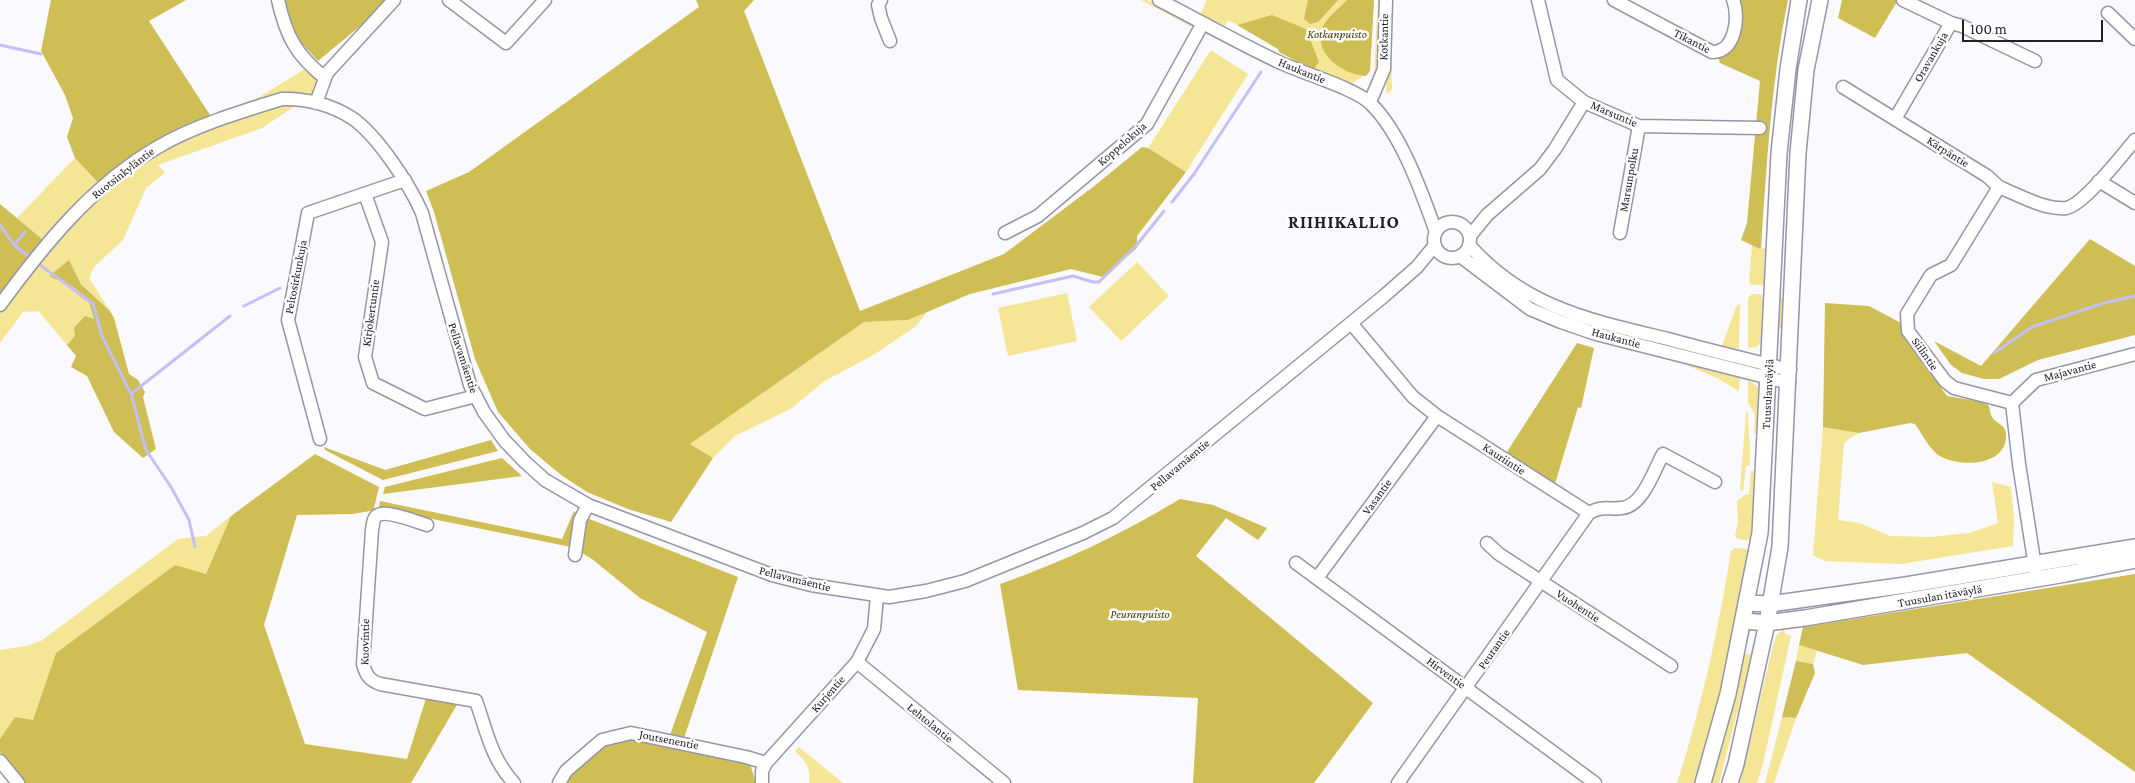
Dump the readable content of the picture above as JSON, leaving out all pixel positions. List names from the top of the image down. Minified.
{"streets":{"main road":["Tuusulanväylä","Tuusulan itäväylä"],"street":["Kotkantie","Tikantie","Oravankuja","Haukantie","Marsuntie","Koppelokuja","Kärpäntie","Ruotsinkyläntie","Marsunpolku","Peltosirkunkuja","Kirjokertuntie","Siilintie","Pellavamäentie","Majavantie","Kauriintie","Vasantie","Vuohentie","Kuovintie","Peurantie","Hirventie","Kurjentie","Lehtolantie","Joutsenentie"]},"crossings":[["Kotkantie","Haukantie"],["Oravankuja","Kärpäntie"],["Haukantie","Koppelokuja"],["Haukantie","Pellavamäentie"],["Haukantie","Tuusulanväylä"],["Marsuntie","Marsunpolku"],["Kärpäntie","Siilintie"],["Ruotsinkyläntie","Pellavamäentie"],["Peltosirkunkuja","Kirjokertuntie"],["Peltosirkunkuja","Pellavamäentie"],["Kirjokertuntie","Pellavamäentie"],["Siilintie","Majavantie"],["Pellavamäentie","Kauriintie"],["Pellavamäentie","Kurjentie"],["Tuusulanväylä","Tuusulan itäväylä"],["Kauriintie","Vasantie"],["Kauriintie","Peurantie"],["Vasantie","Hirventie"],["Vuohentie","Peurantie"],["Peurantie","Hirventie"],["Kurjentie","Lehtolantie"],["Kurjentie","Joutsenentie"]],"districts":["RIIHIKALLIO"],"parks":["Kotkanpuisto","Peuranpuisto"],"scale_bar":"100 m"}
